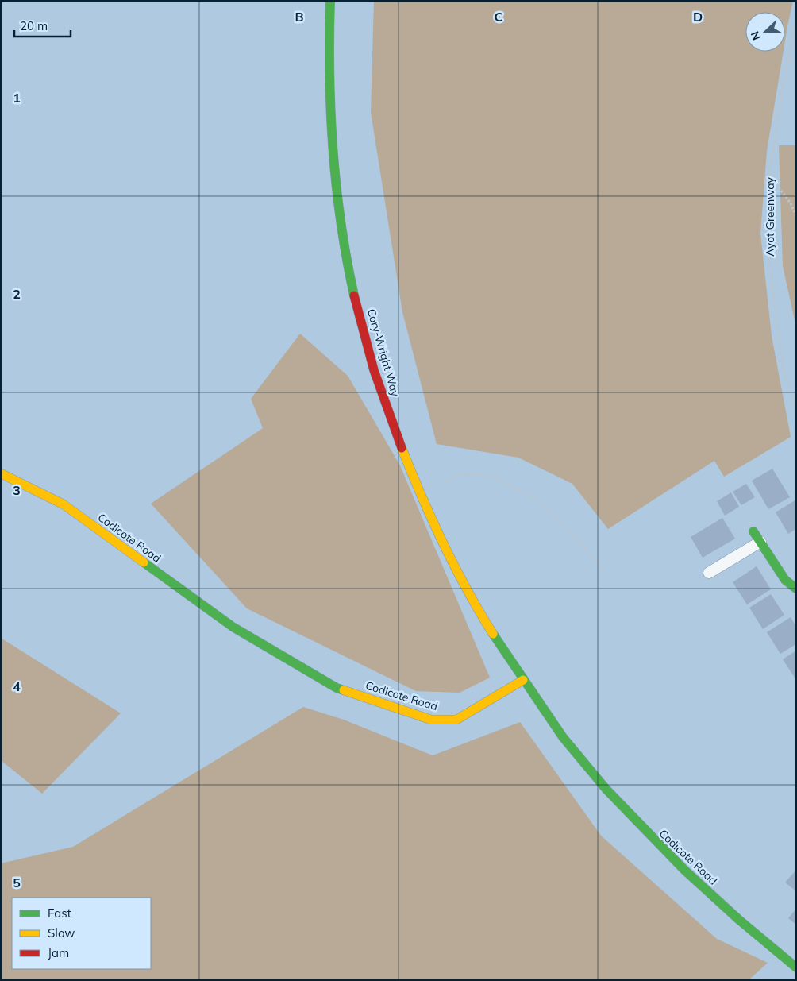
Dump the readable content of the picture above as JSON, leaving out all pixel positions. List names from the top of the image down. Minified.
{"streets":{"main road":["Cory-Wright Way","Codicote Road"],"path":["Ayot Greenway"]},"crossings":[["Cory-Wright Way","Codicote Road"]],"legend":["Fast","Slow","Jam"],"scale_bar":"20 m","north":"left","grid":{"columns":["B","C","D"],"rows":["1","2","3","4","5"]}}
